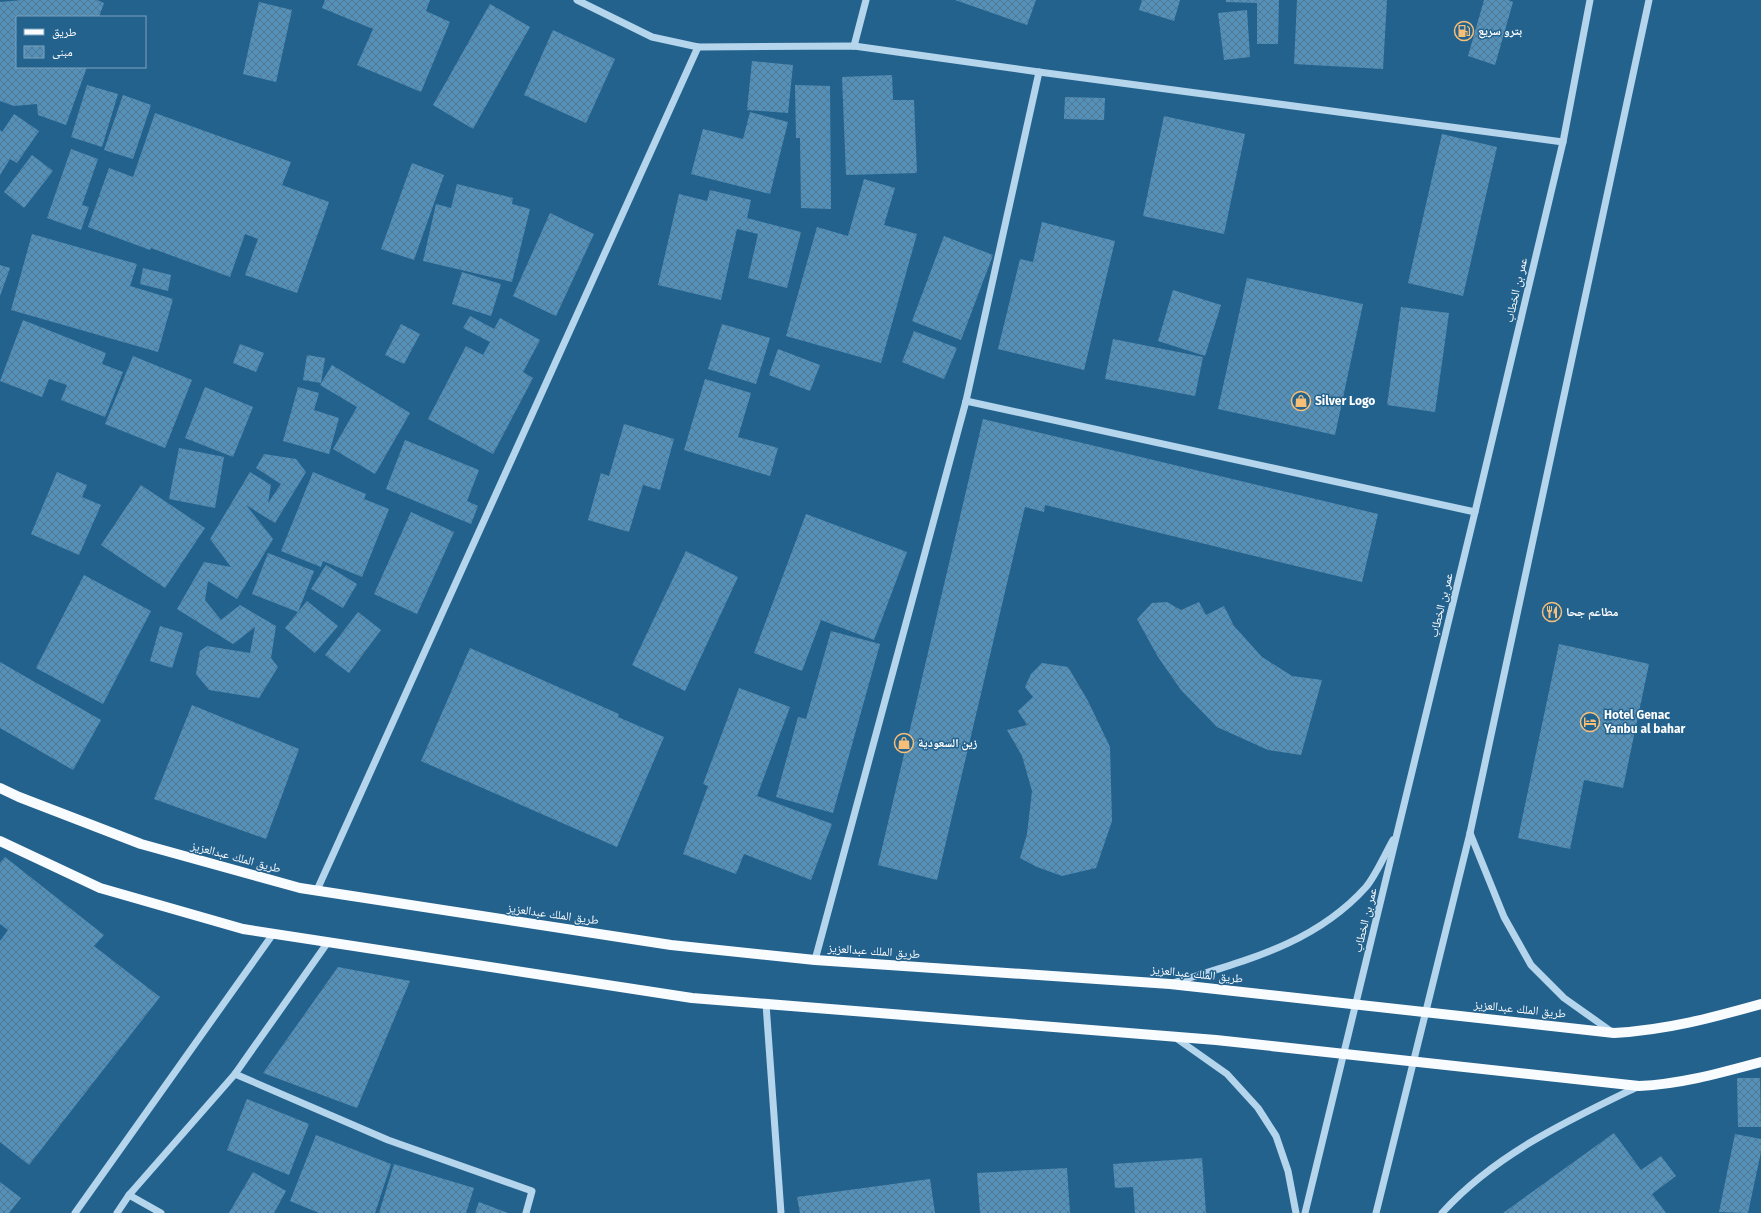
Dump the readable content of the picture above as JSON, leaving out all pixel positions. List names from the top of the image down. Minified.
{"streets":{"main road":["طريق الملك عبدالعزيز"],"street":["عمر بن الخطاب"]},"crossings":[["عمر بن الخطاب","طريق الملك عبدالعزيز"]],"places":{"fuel station":["بترو سريع"],"shop":["Silver Logo","زين السعودية"],"restaurant":["مطاعم جحا"],"hotel":["Hotel Genac Yanbu al bahar"]},"legend":["طريق","مبنى"]}
